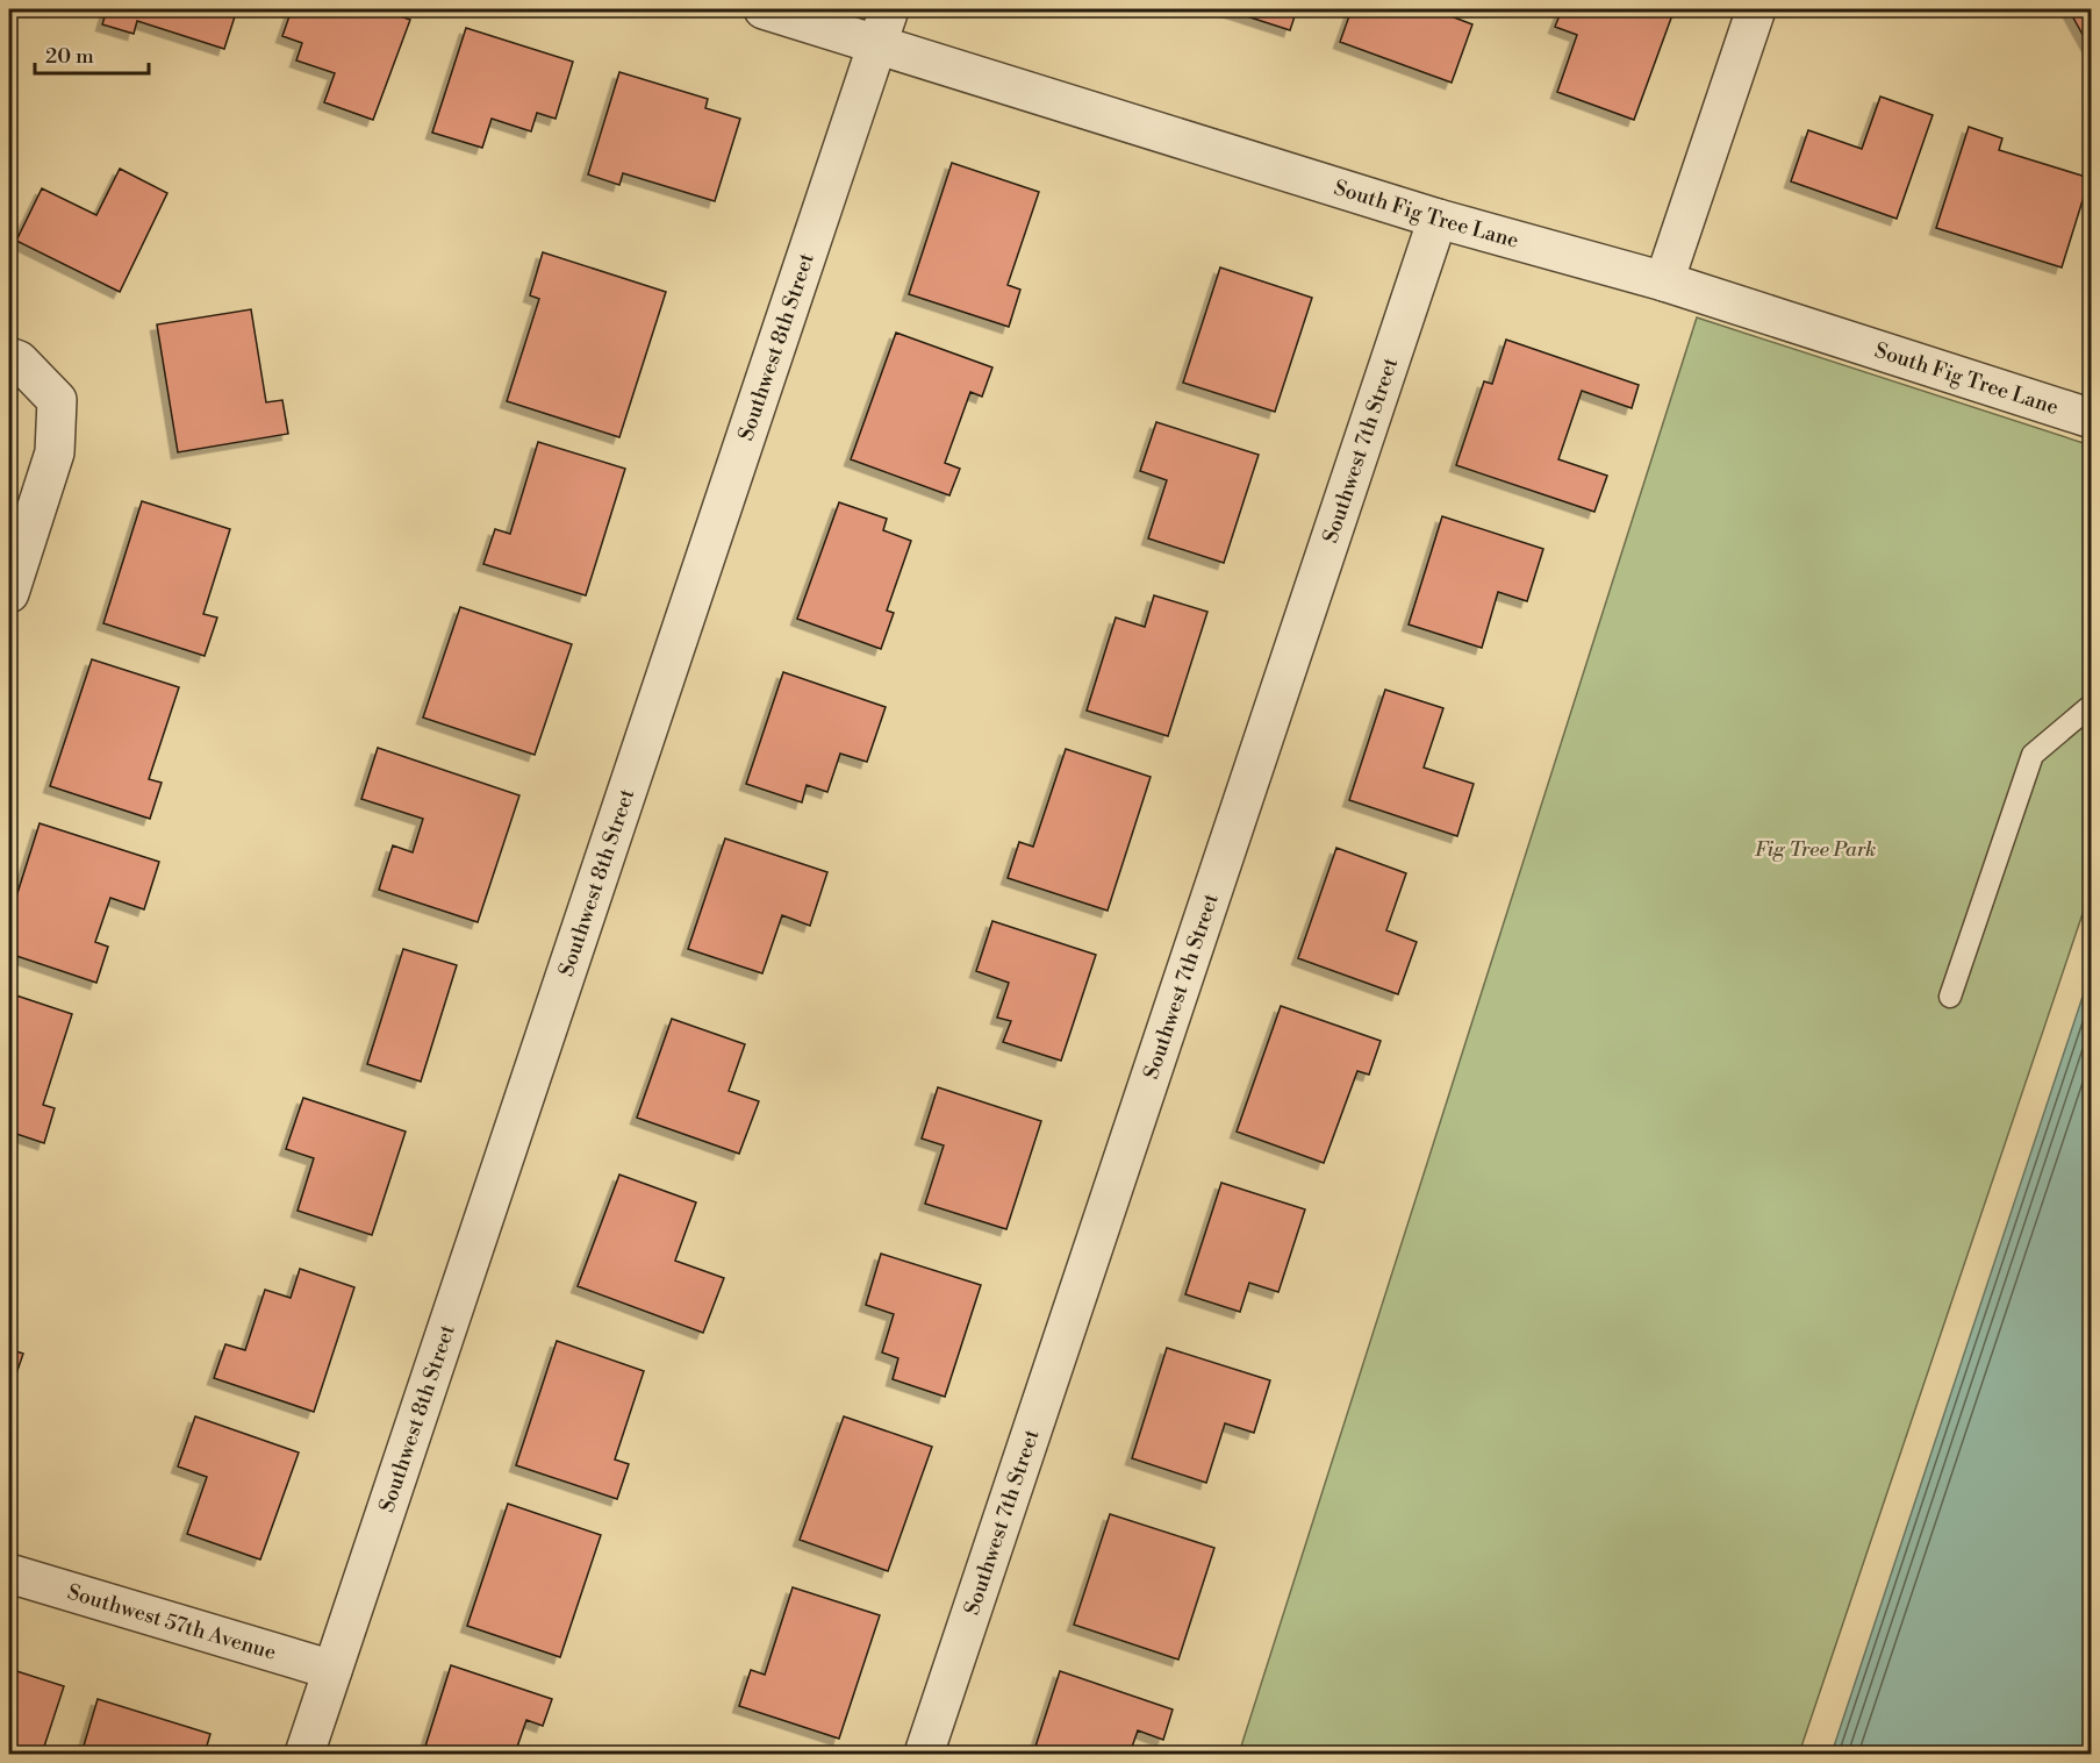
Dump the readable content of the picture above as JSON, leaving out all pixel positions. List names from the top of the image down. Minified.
{"streets":{"street":["South Fig Tree Lane","Southwest 8th Street","Southwest 7th Street","Southwest 57th Avenue"]},"crossings":[["South Fig Tree Lane","Southwest 8th Street"],["South Fig Tree Lane","Southwest 7th Street"],["Southwest 8th Street","Southwest 57th Avenue"]],"parks":["Fig Tree Park"],"scale_bar":"20 m"}
